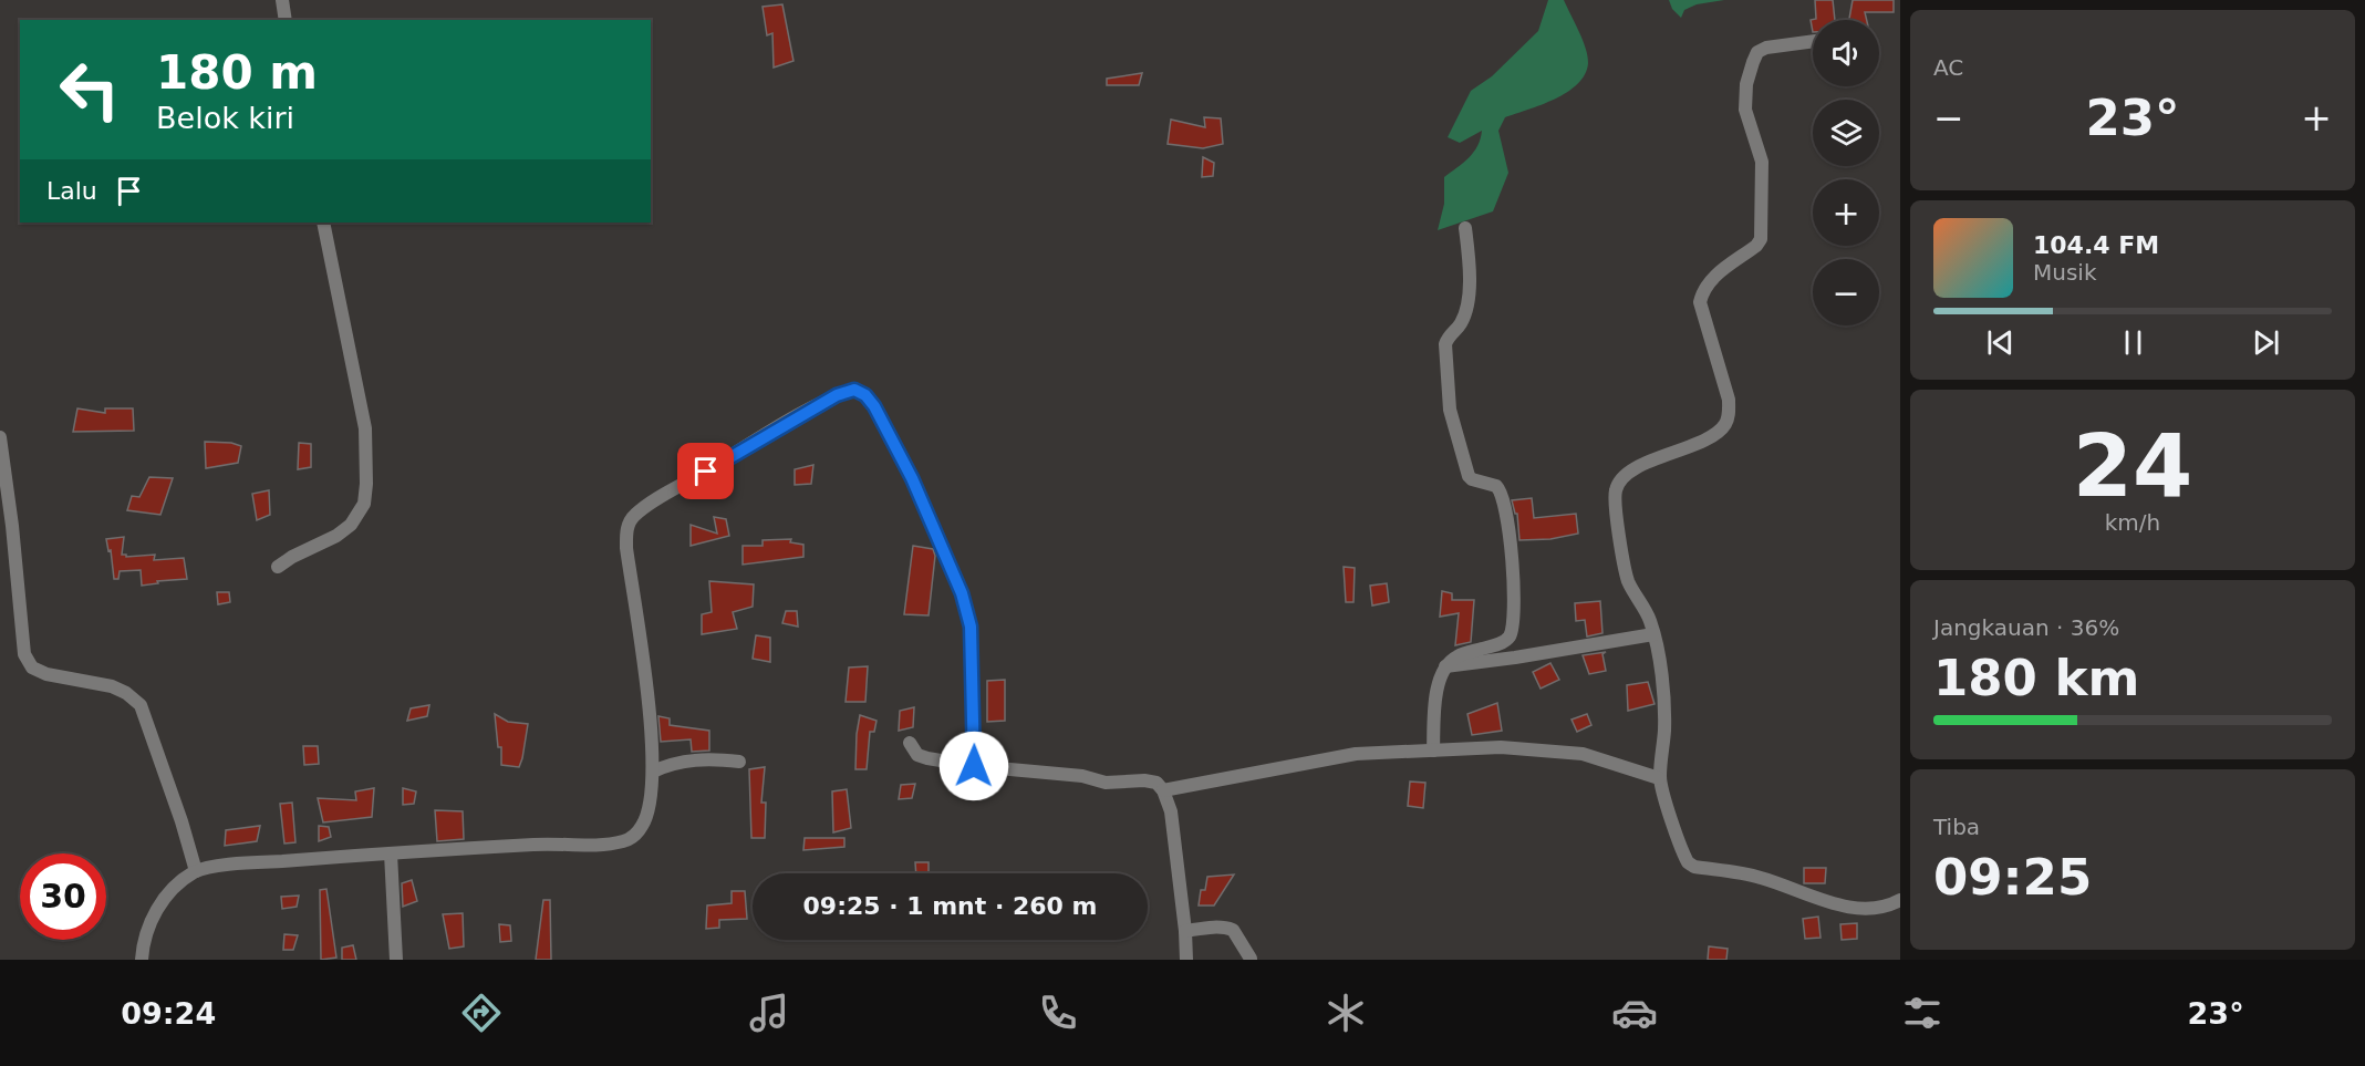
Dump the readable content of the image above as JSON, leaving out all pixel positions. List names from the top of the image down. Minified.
{"page":{"tile":["AC",["24","km/h"],["Jangkauan · 36%","180 km"],["Tiba","09:25"]],"map_buttons":["+","−"],"turn":["180 m","Belok kiri"],"heat":["−","23°","+"],"then":"Lalu","song":["104.4 FM","Musik"],"limit":"30","trip":"09:25 · 1 mnt · 260 m","tabs":["09:24","23°"]}}
